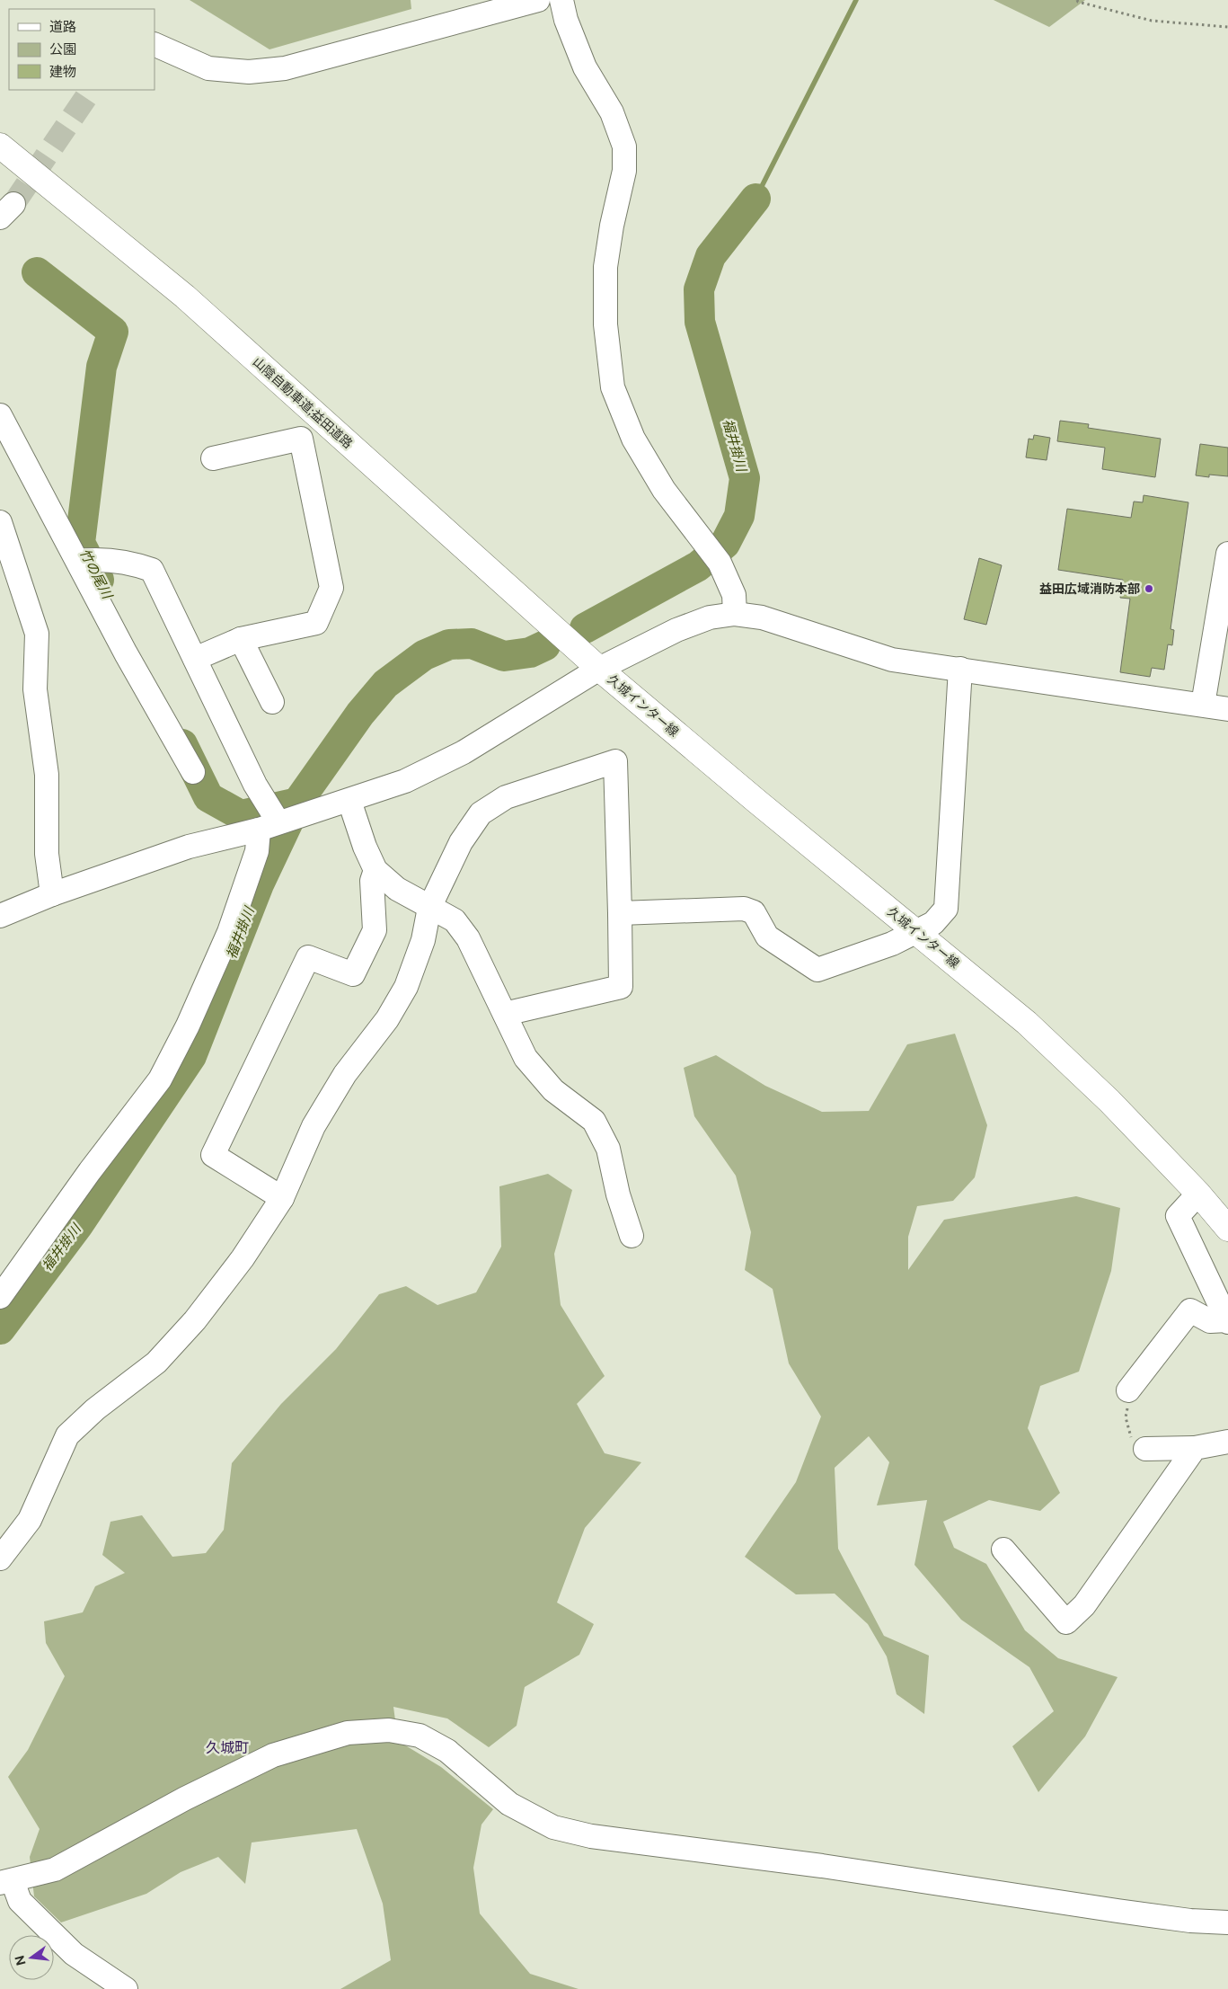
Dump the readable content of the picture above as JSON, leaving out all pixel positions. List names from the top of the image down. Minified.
{"streets":{"main road":["山陰自動車道;益田道路","久城インター線"]},"crossings":[["山陰自動車道;益田道路","久城インター線"]],"districts":["久城町"],"water":["福井掛川","竹の尾川"],"places":["益田広域消防本部"],"legend":["道路","公園","建物"],"north":"left"}
